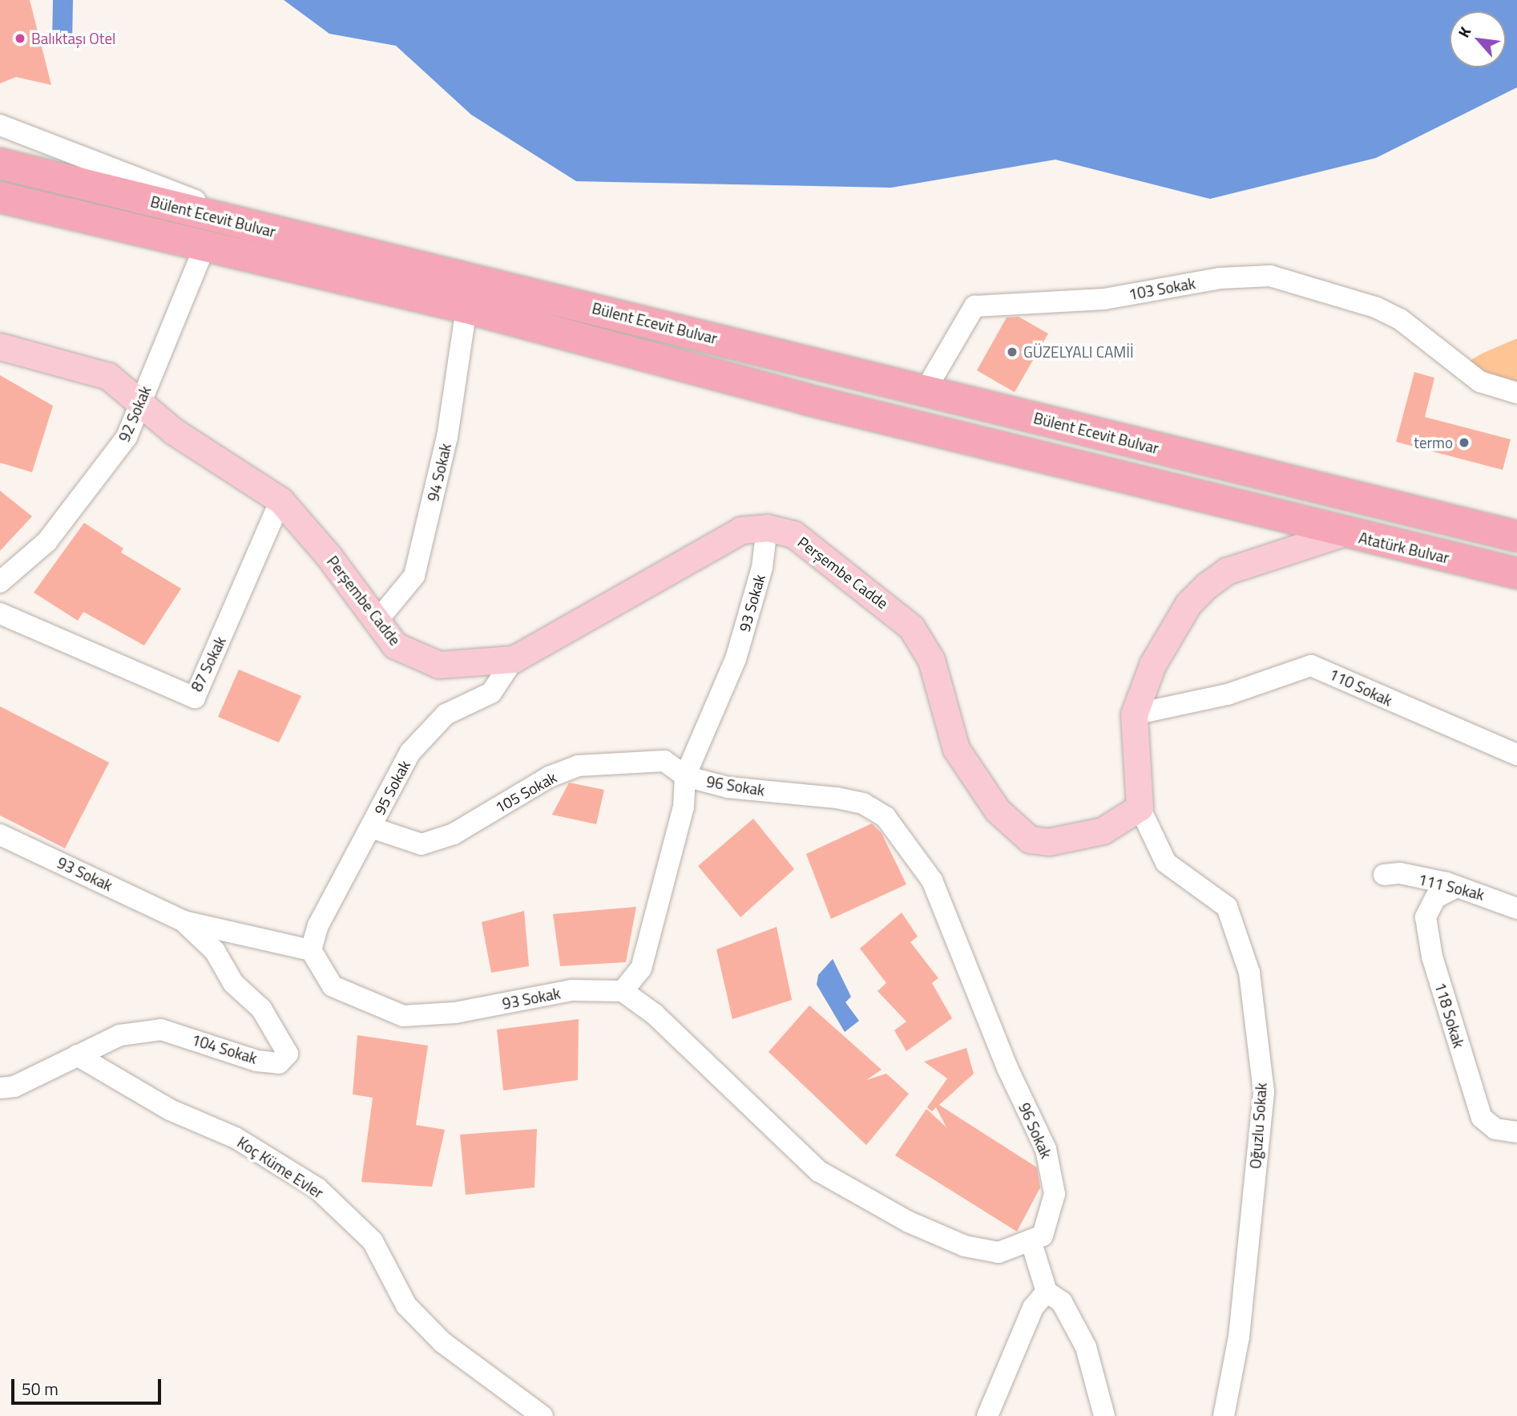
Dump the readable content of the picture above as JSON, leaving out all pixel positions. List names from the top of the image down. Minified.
{"streets":{"highway":["Bülent Ecevit Bulvar","Atatürk Bulvar"],"main road":["Perşembe Cadde"],"street":["103 Sokak","92 Sokak","94 Sokak","93 Sokak","87 Sokak","110 Sokak","96 Sokak","95 Sokak","105 Sokak","111 Sokak","118 Sokak","104 Sokak","Oğuzlu Sokak","Koç Küme Evler"]},"crossings":[["Bülent Ecevit Bulvar","103 Sokak"],["Bülent Ecevit Bulvar","92 Sokak"],["Bülent Ecevit Bulvar","94 Sokak"],["Bülent Ecevit Bulvar","Atatürk Bulvar"],["92 Sokak","Perşembe Cadde"],["94 Sokak","Perşembe Cadde"],["Perşembe Cadde","93 Sokak"],["Perşembe Cadde","87 Sokak"],["Perşembe Cadde","95 Sokak"],["Perşembe Cadde","Oğuzlu Sokak"],["93 Sokak","96 Sokak"],["93 Sokak","95 Sokak"],["93 Sokak","105 Sokak"],["93 Sokak","104 Sokak"],["96 Sokak","105 Sokak"],["95 Sokak","105 Sokak"],["111 Sokak","118 Sokak"],["104 Sokak","Koç Küme Evler"]],"places":["Balıktaşı Otel","GÜZELYALI CAMİİ","termo"],"scale_bar":"50 m","north":"top left"}
